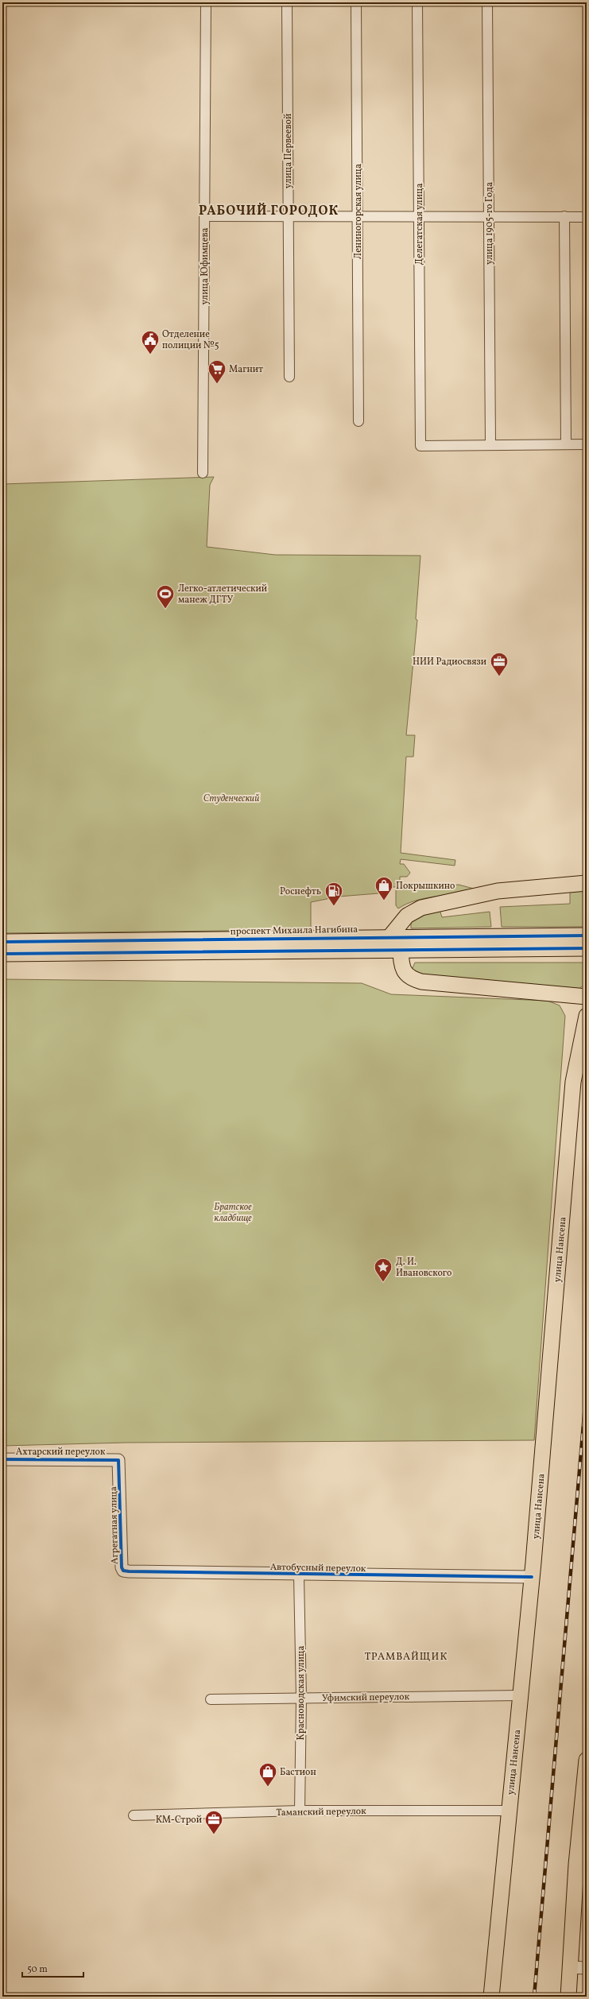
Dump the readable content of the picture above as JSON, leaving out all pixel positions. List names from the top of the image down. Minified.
{"streets":{"main road":["проспект Михаила Нагибина","улица Нансена"],"street":["улица Первеевой","Лениногорская улица","улица 1905-го Года","Делегатская улица","улица Юфимцева","Ахтарский переулок","Агрегатная улица","Автобусный переулок","Красноводская улица","Уфимский переулок","Таманский переулок"]},"crossings":[["улица 1905-го Года","Делегатская улица"],["улица Нансена","Автобусный переулок"],["улица Нансена","Уфимский переулок"],["улица Нансена","Таманский переулок"],["Ахтарский переулок","Агрегатная улица"],["Агрегатная улица","Автобусный переулок"],["Автобусный переулок","Красноводская улица"],["Красноводская улица","Уфимский переулок"],["Красноводская улица","Таманский переулок"]],"districts":["РАБОЧИЙ ГОРОДОК","ТРАМВАЙЩИК"],"parks":["Студенческий","Братское кладбище"],"places":{"public building":["Отделение полиции №5"],"supermarket":["Магнит"],"sports":["Легко-атлетический манеж ДГТУ"],"office":["НИИ Радиосвязи","КМ-Строй"],"shop":["Покрышкино","Бастион"],"fuel station":["Роснефть"],"place":["Д. И. Ивановского"]},"scale_bar":"50 m"}
